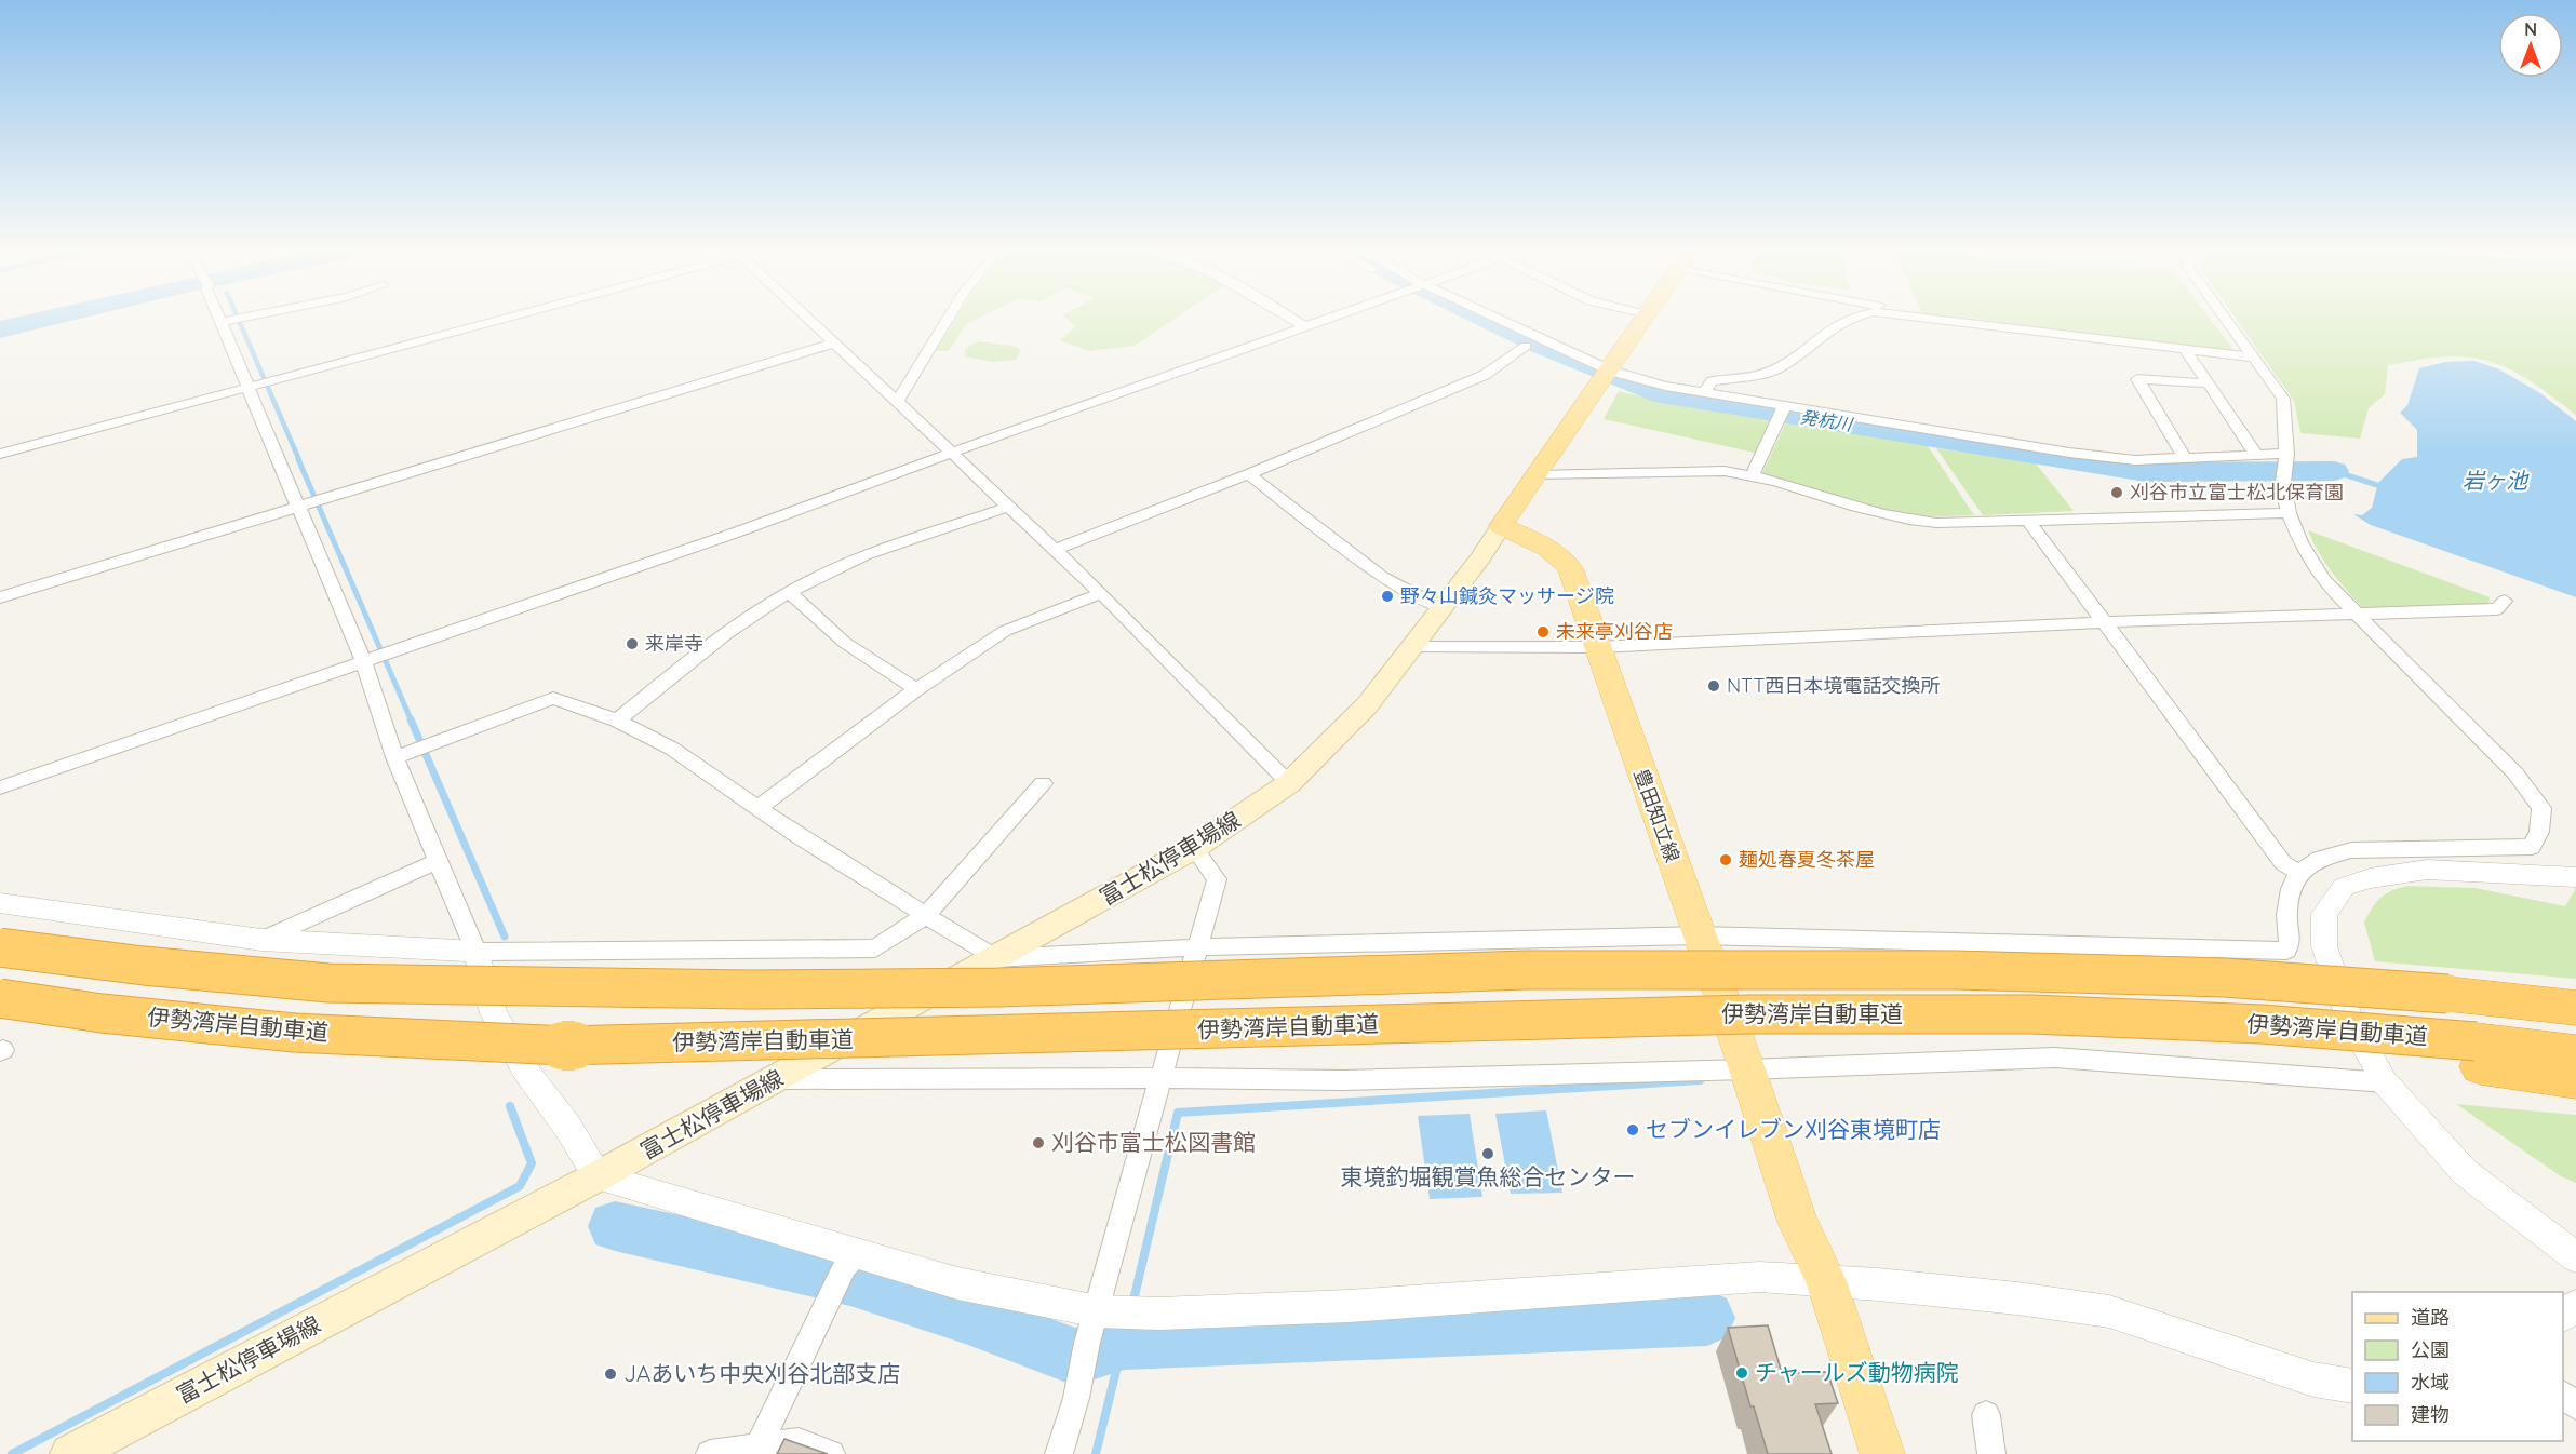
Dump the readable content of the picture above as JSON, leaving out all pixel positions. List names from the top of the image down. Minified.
{"streets":{"highway":["伊勢湾岸自動車道"],"main road":["豊田知立線","富士松停車場線"]},"crossings":[["豊田知立線","富士松停車場線"]],"water":["発杭川","岩ヶ池"],"places":["刈谷市立富士松北保育園","野々山鍼灸マッサージ院","未来亭刈谷店","来岸寺","NTT西日本境電話交換所","麺処春夏冬茶屋","セブンイレブン刈谷東境町店","刈谷市富士松図書館","東境釣堀観賞魚総合センター","チャールズ動物病院","JAあいち中央刈谷北部支店"],"legend":["道路","公園","水域","建物"],"north":"top"}
